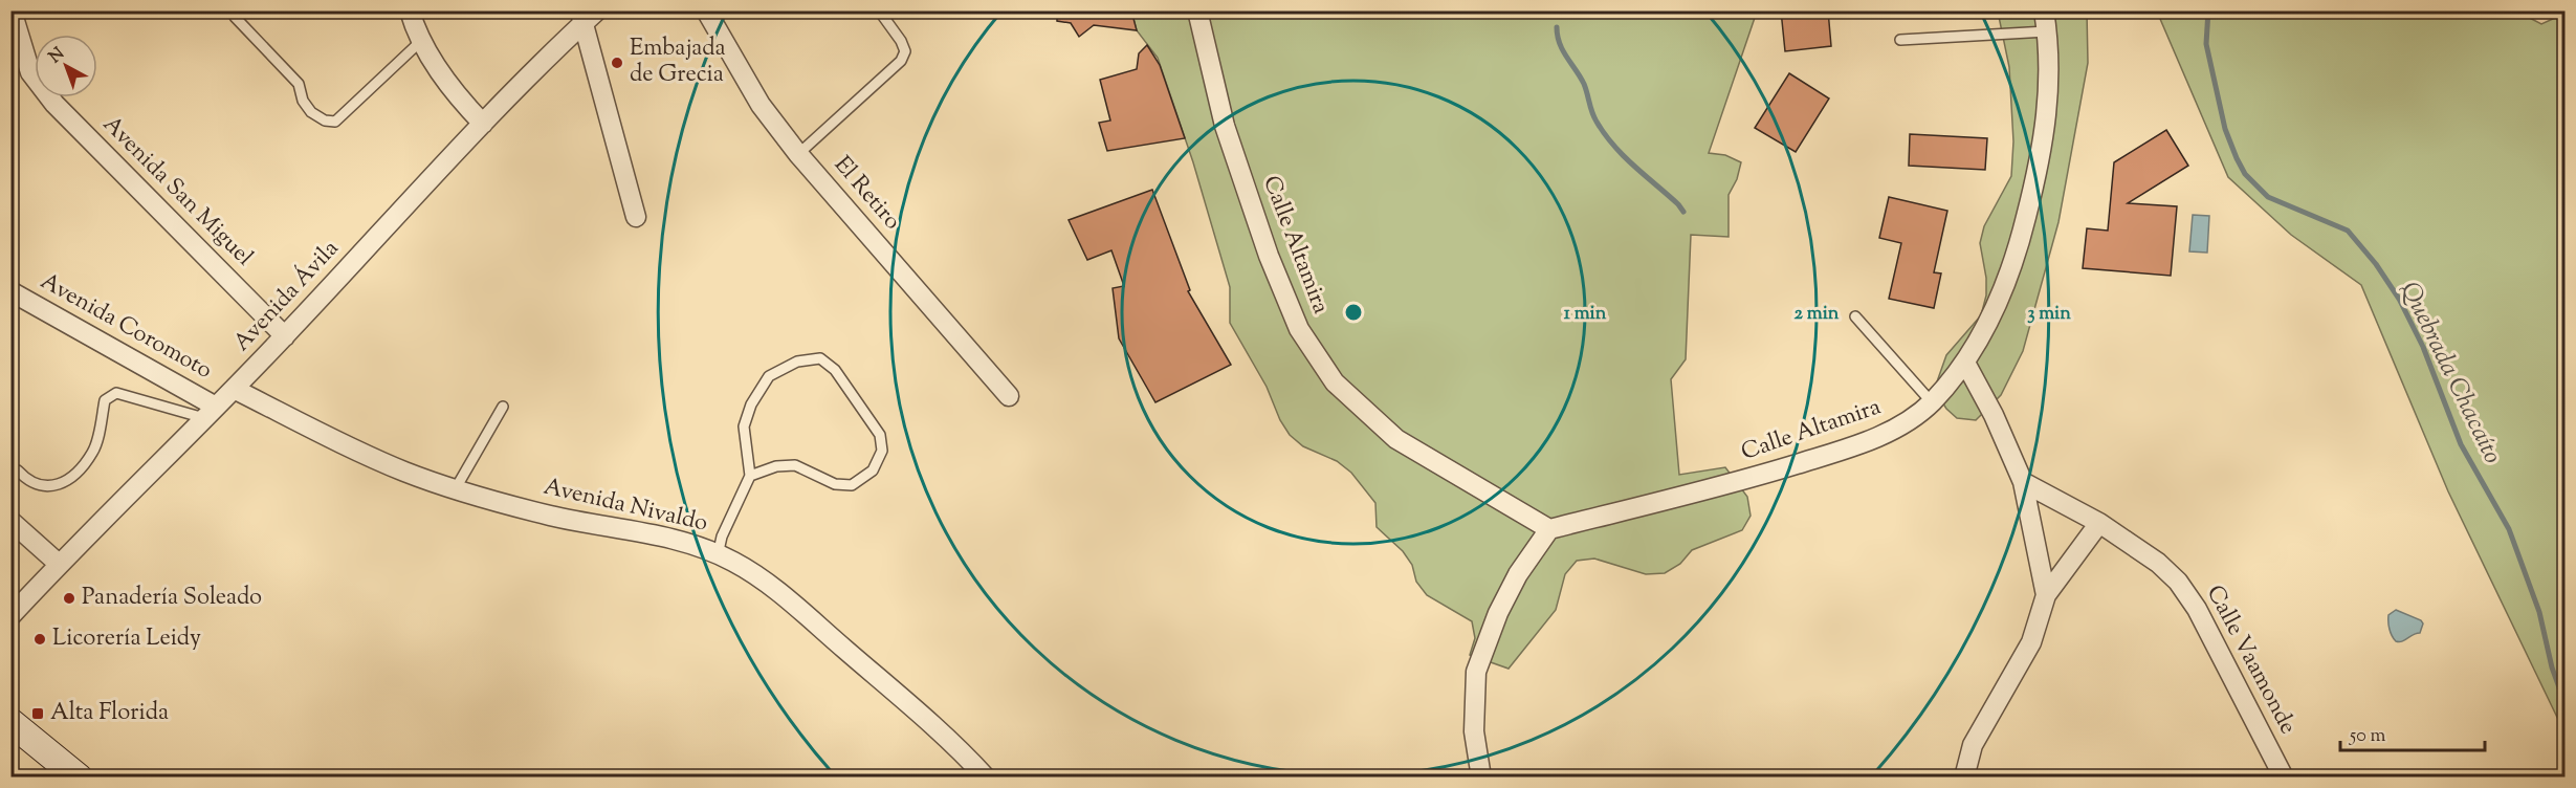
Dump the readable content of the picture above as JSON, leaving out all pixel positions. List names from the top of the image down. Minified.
{"streets":{"street":["Avenida San Miguel","El Retiro","Calle Altamira","Avenida Ávila","Avenida Coromoto","Avenida Nivaldo","Calle Vaamonde"]},"crossings":[["Avenida San Miguel","Avenida Ávila"],["Avenida Ávila","Avenida Coromoto"],["Avenida Ávila","Avenida Nivaldo"]],"water":["Quebrada Chacaíto"],"places":{"other":["Embajada de Grecia","Panadería Soleado","Licorería Leidy"],"transit":["Alta Florida"]},"scale_bar":"50 m","north":"top left","rings":["1 min","2 min","3 min"]}
